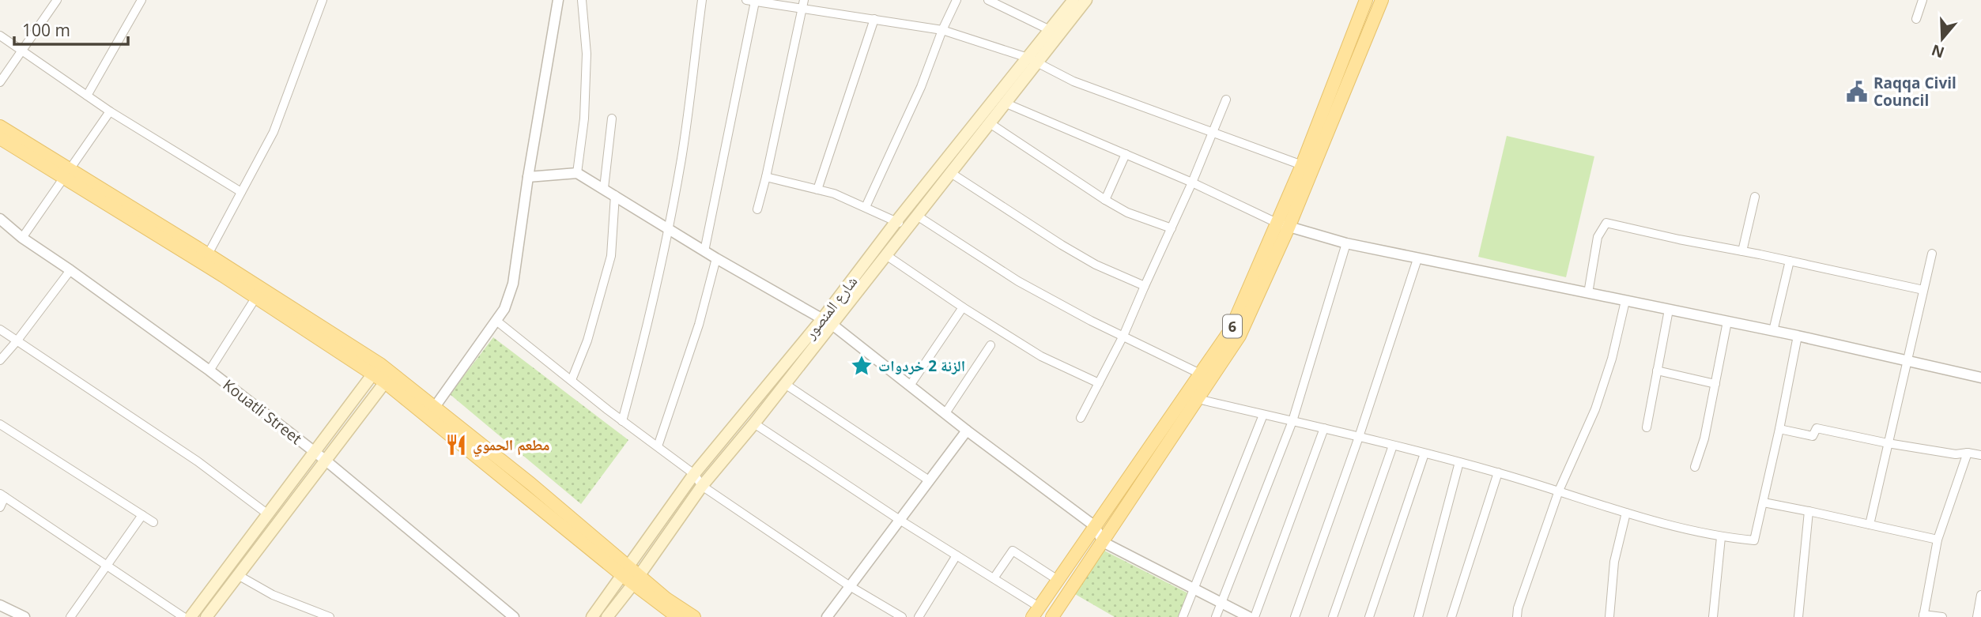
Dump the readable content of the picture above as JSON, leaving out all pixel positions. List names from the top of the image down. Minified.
{"streets":{"main road":["شارع المنصور","6"],"street":["Kouatli Street"]},"places":{"public building":["Raqqa Civil Council"],"place":["الزنة 2 خردوات"],"restaurant":["مطعم الحموي"]},"scale_bar":"100 m","north":"bottom"}
